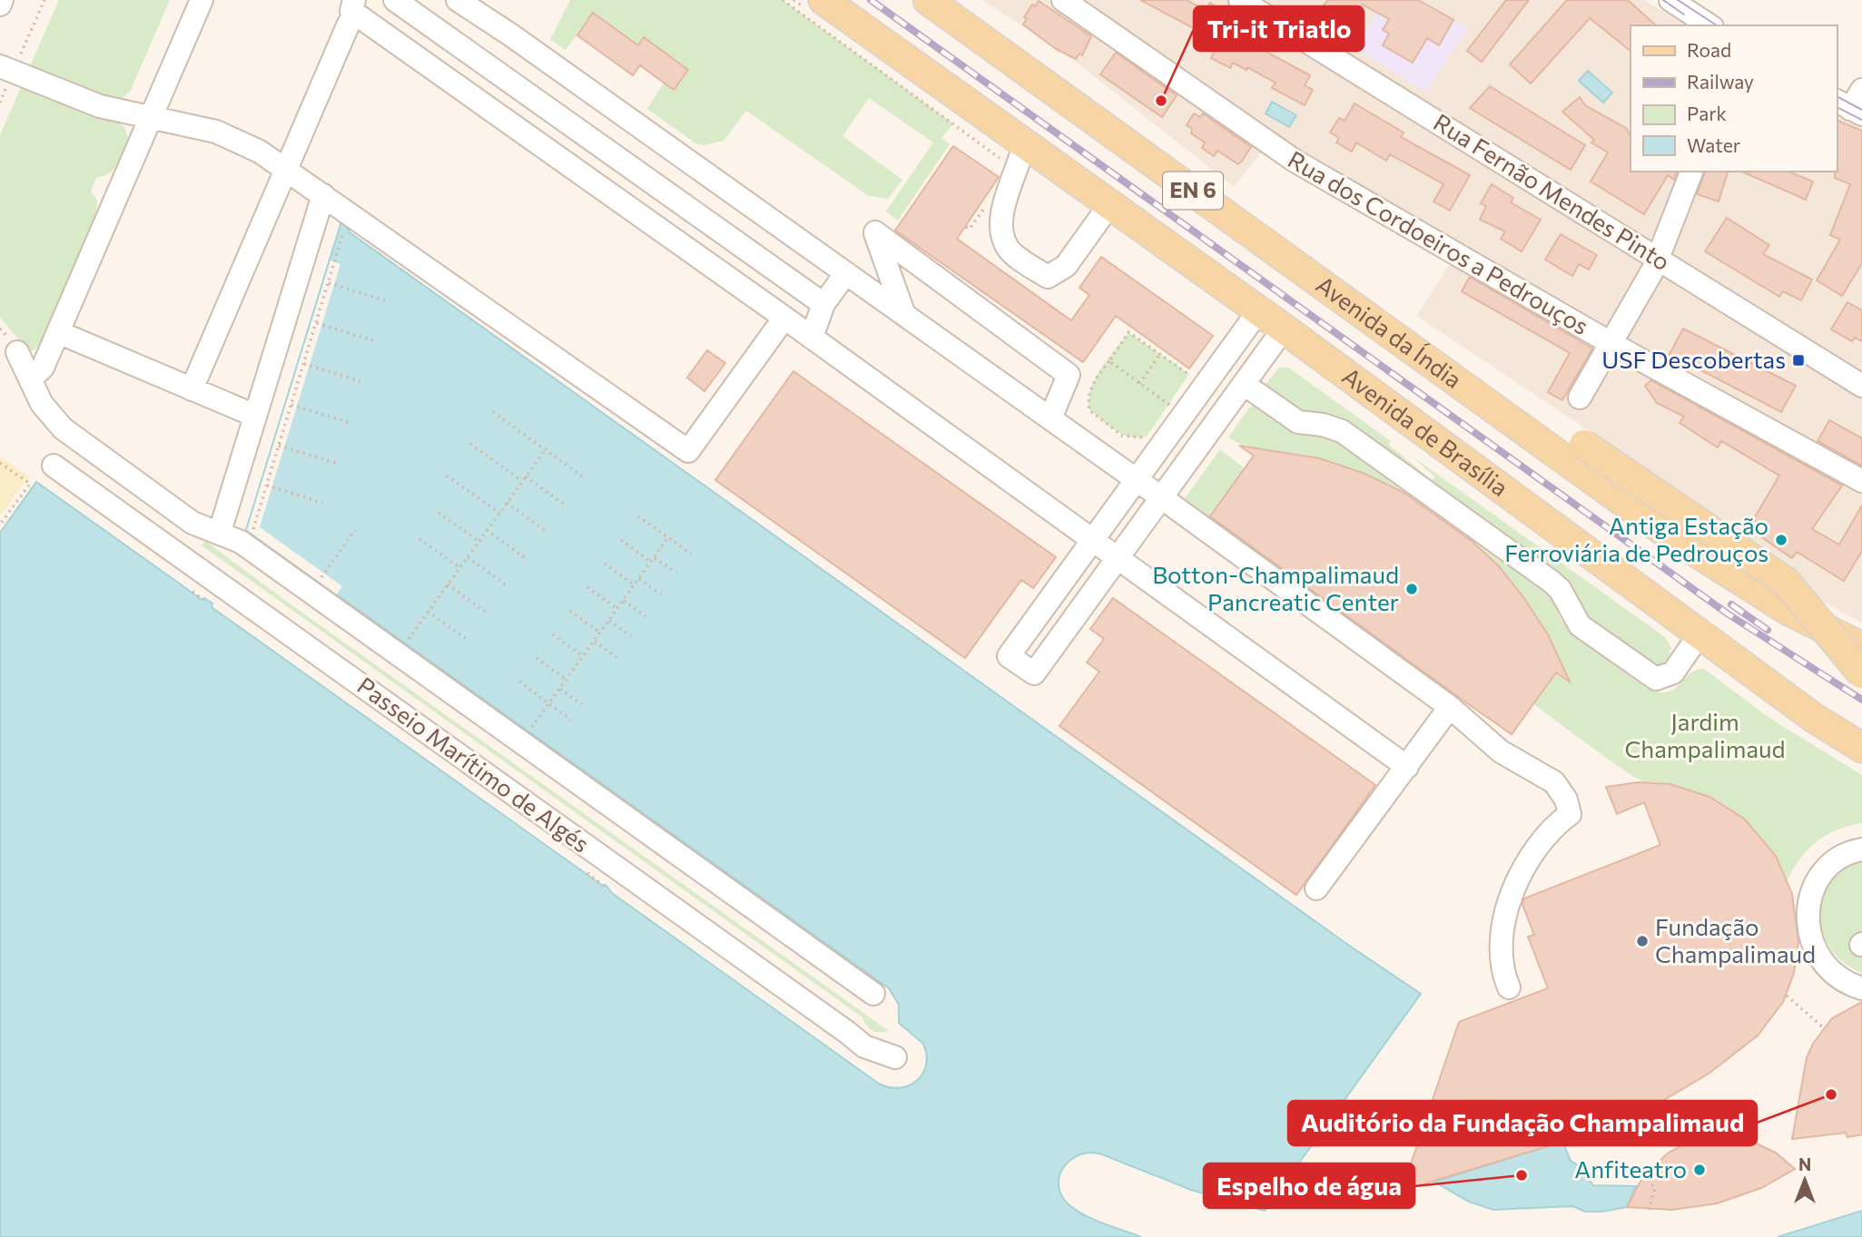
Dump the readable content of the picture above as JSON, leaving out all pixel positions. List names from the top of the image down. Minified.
{"streets":{"main road":["EN 6","Avenida da Índia","Avenida de Brasília"],"street":["Rua Fernão Mendes Pinto","Rua dos Cordoeiros a Pedrouços","Passeio Marítimo de Algés"]},"parks":["Jardim Champalimaud"],"places":{"other":["Tri-it Triatlo","Antiga Estação Ferroviária de Pedrouços","Botton-Champalimaud Pancreatic Center","Fundação Champalimaud","Auditório da Fundação Champalimaud","Anfiteatro","Espelho de água"],"transit":["USF Descobertas"]},"legend":["Road","Railway","Park","Water"],"north":"top"}
